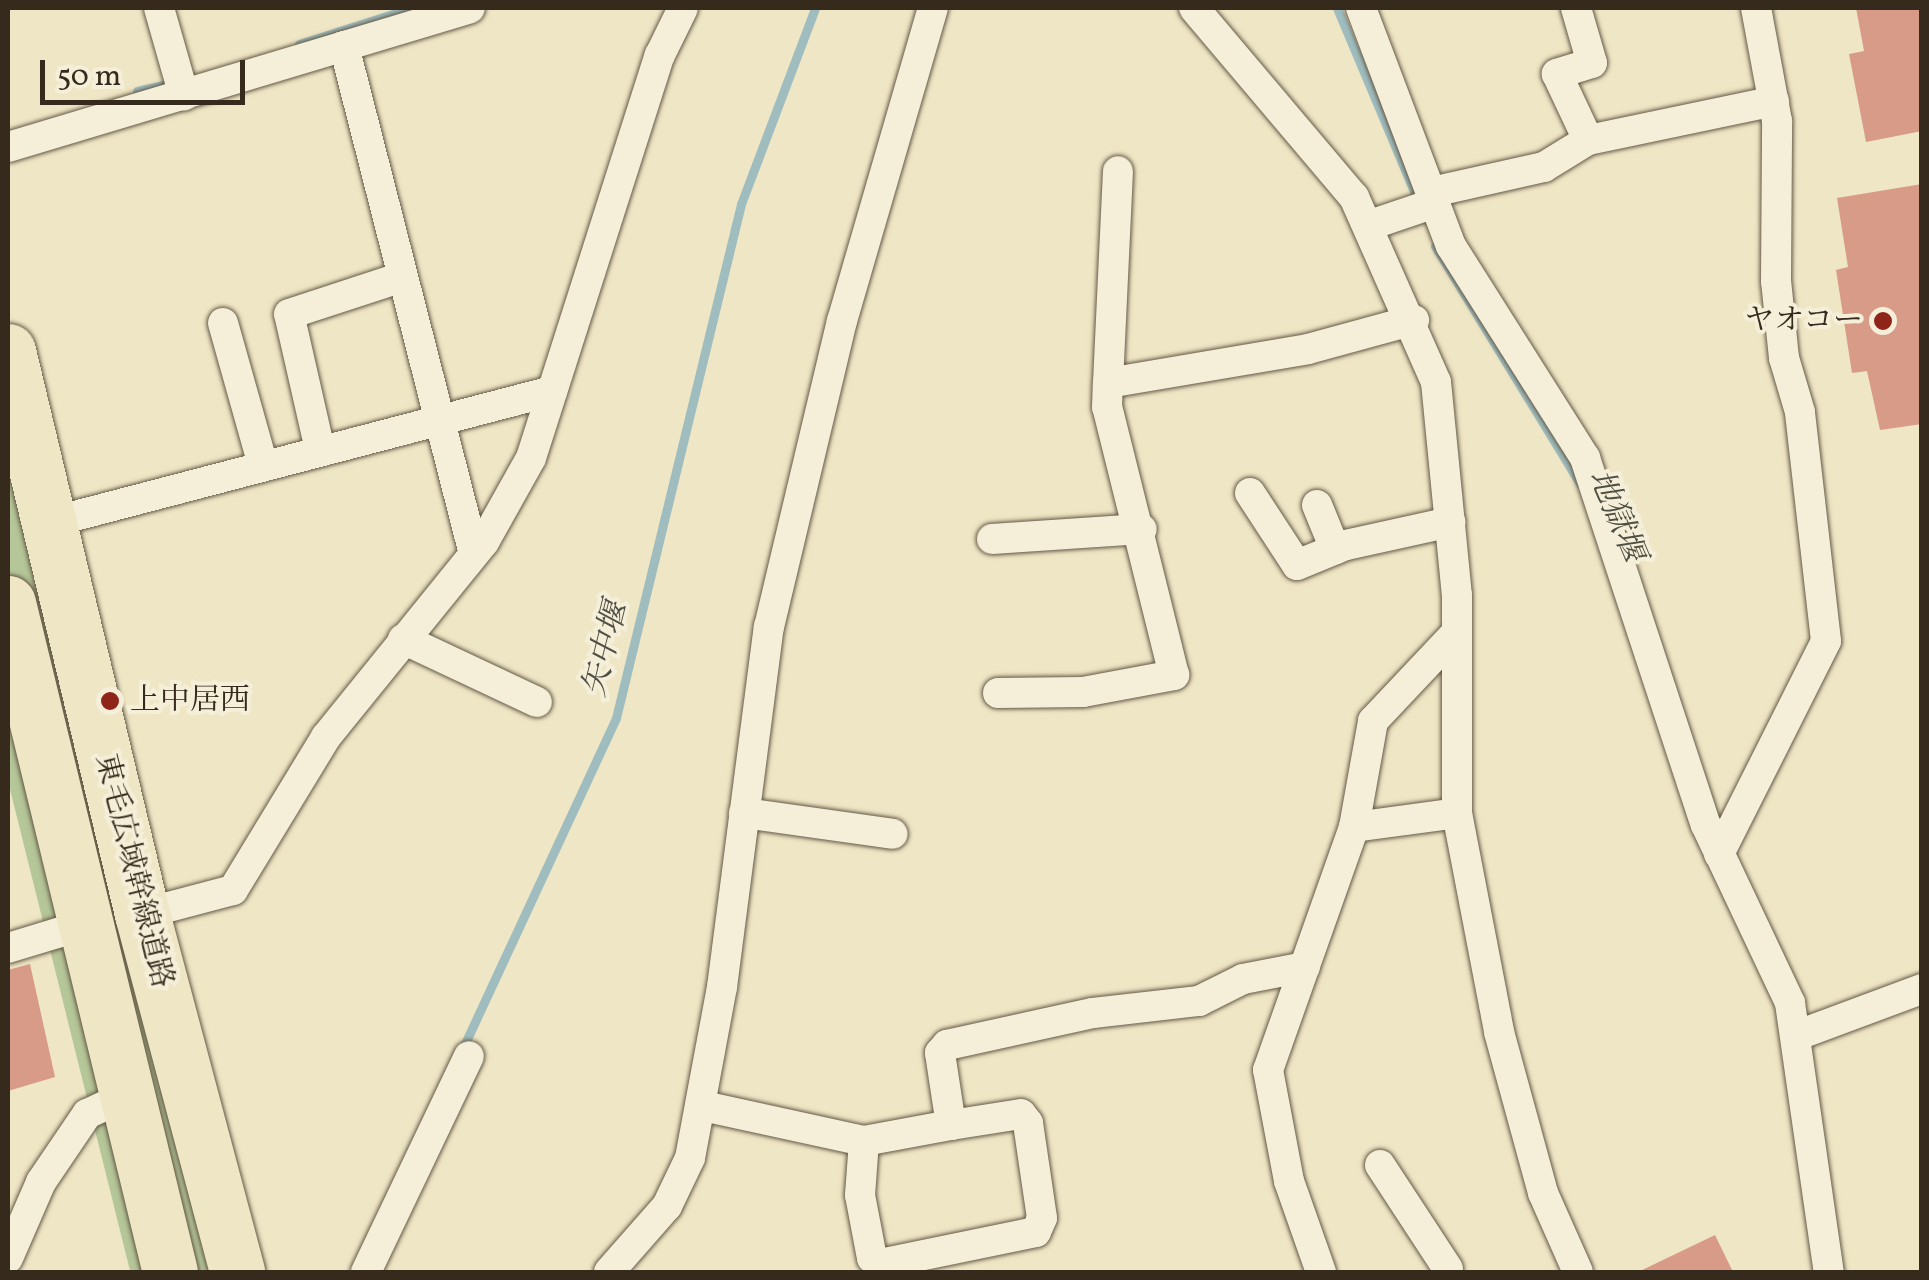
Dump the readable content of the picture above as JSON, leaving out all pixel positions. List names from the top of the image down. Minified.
{"streets":{"highway":["東毛広域幹線道路"]},"water":["地獄堰","矢中堰"],"places":["ヤオコー","上中居西"],"scale_bar":"50 m"}
